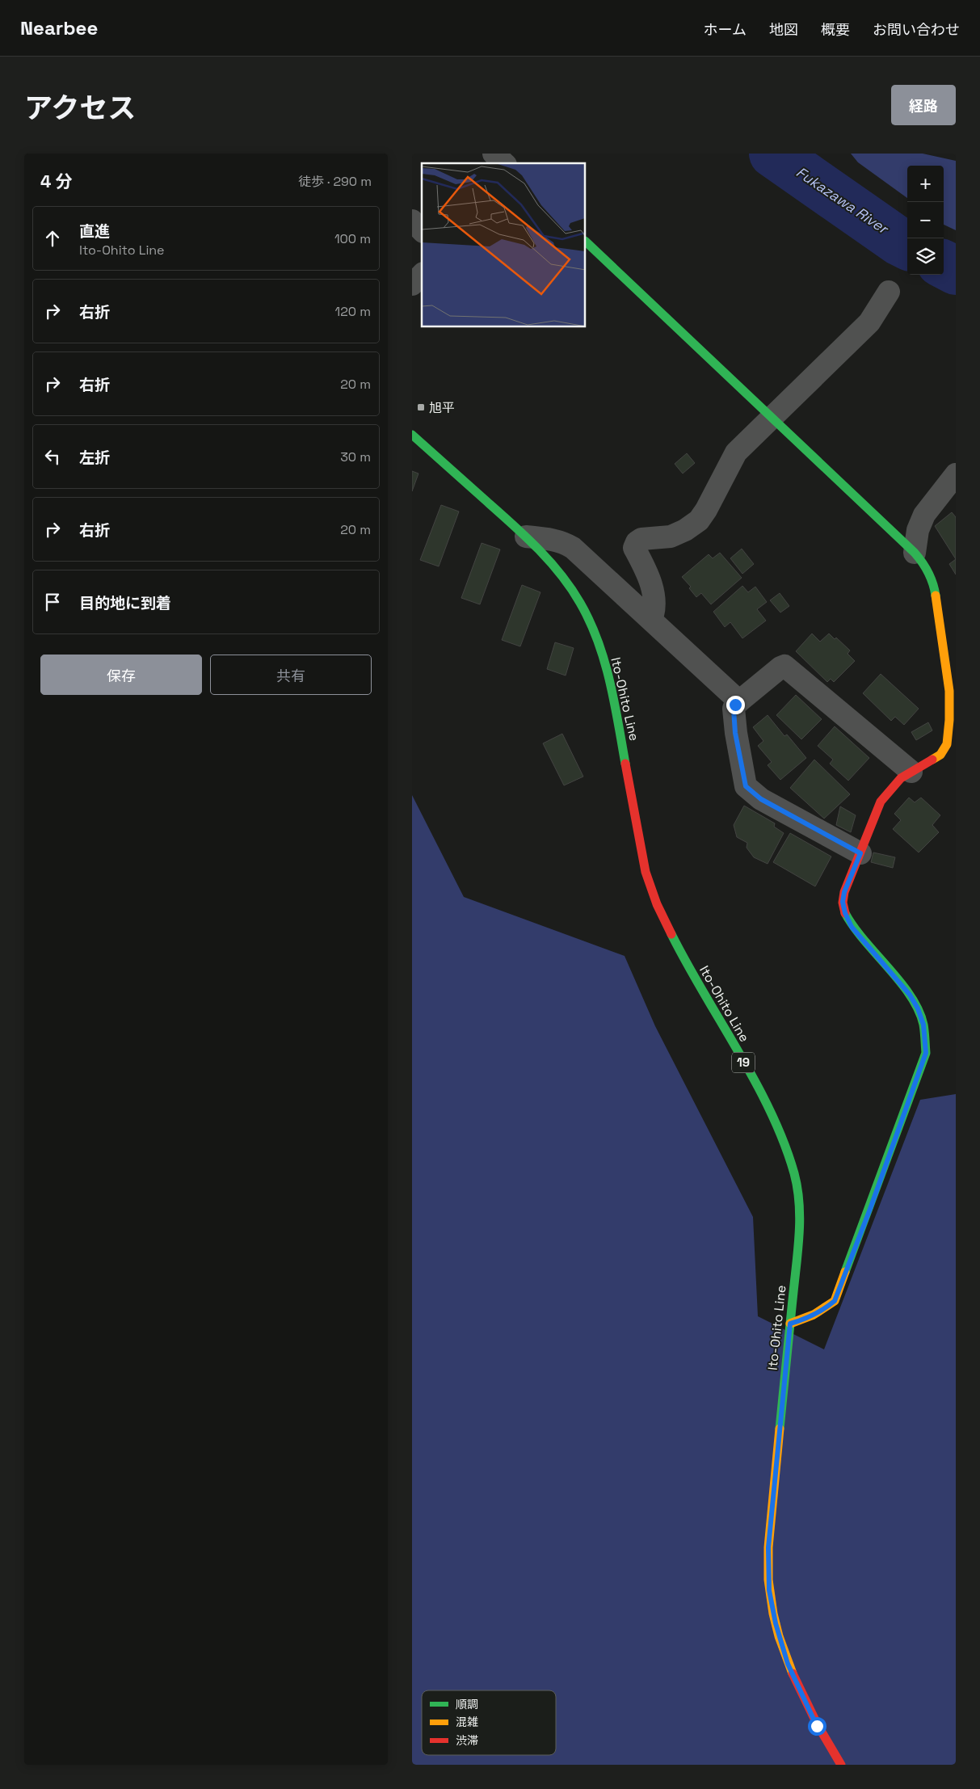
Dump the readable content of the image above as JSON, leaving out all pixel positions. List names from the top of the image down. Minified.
{"streets":{"main road":["Ito-Ohito Line","19"]},"water":["Fukazawa River"],"places":{"transit":["旭平"]},"legend":["順調","混雑","渋滞"],"page":{"header":"Nearbee","nav":["ホーム","地図","概要","お問い合わせ"],"title":"アクセス","buttons":["経路",["保存","共有"]],"heading":["4 分","徒歩 · 290 m"],"map_buttons":["+","−"],"list":[["直進","Ito-Ohito Line","100 m"],["右折","120 m"],["右折","20 m"],["左折","30 m"],["右折","20 m"],"目的地に到着"]}}
